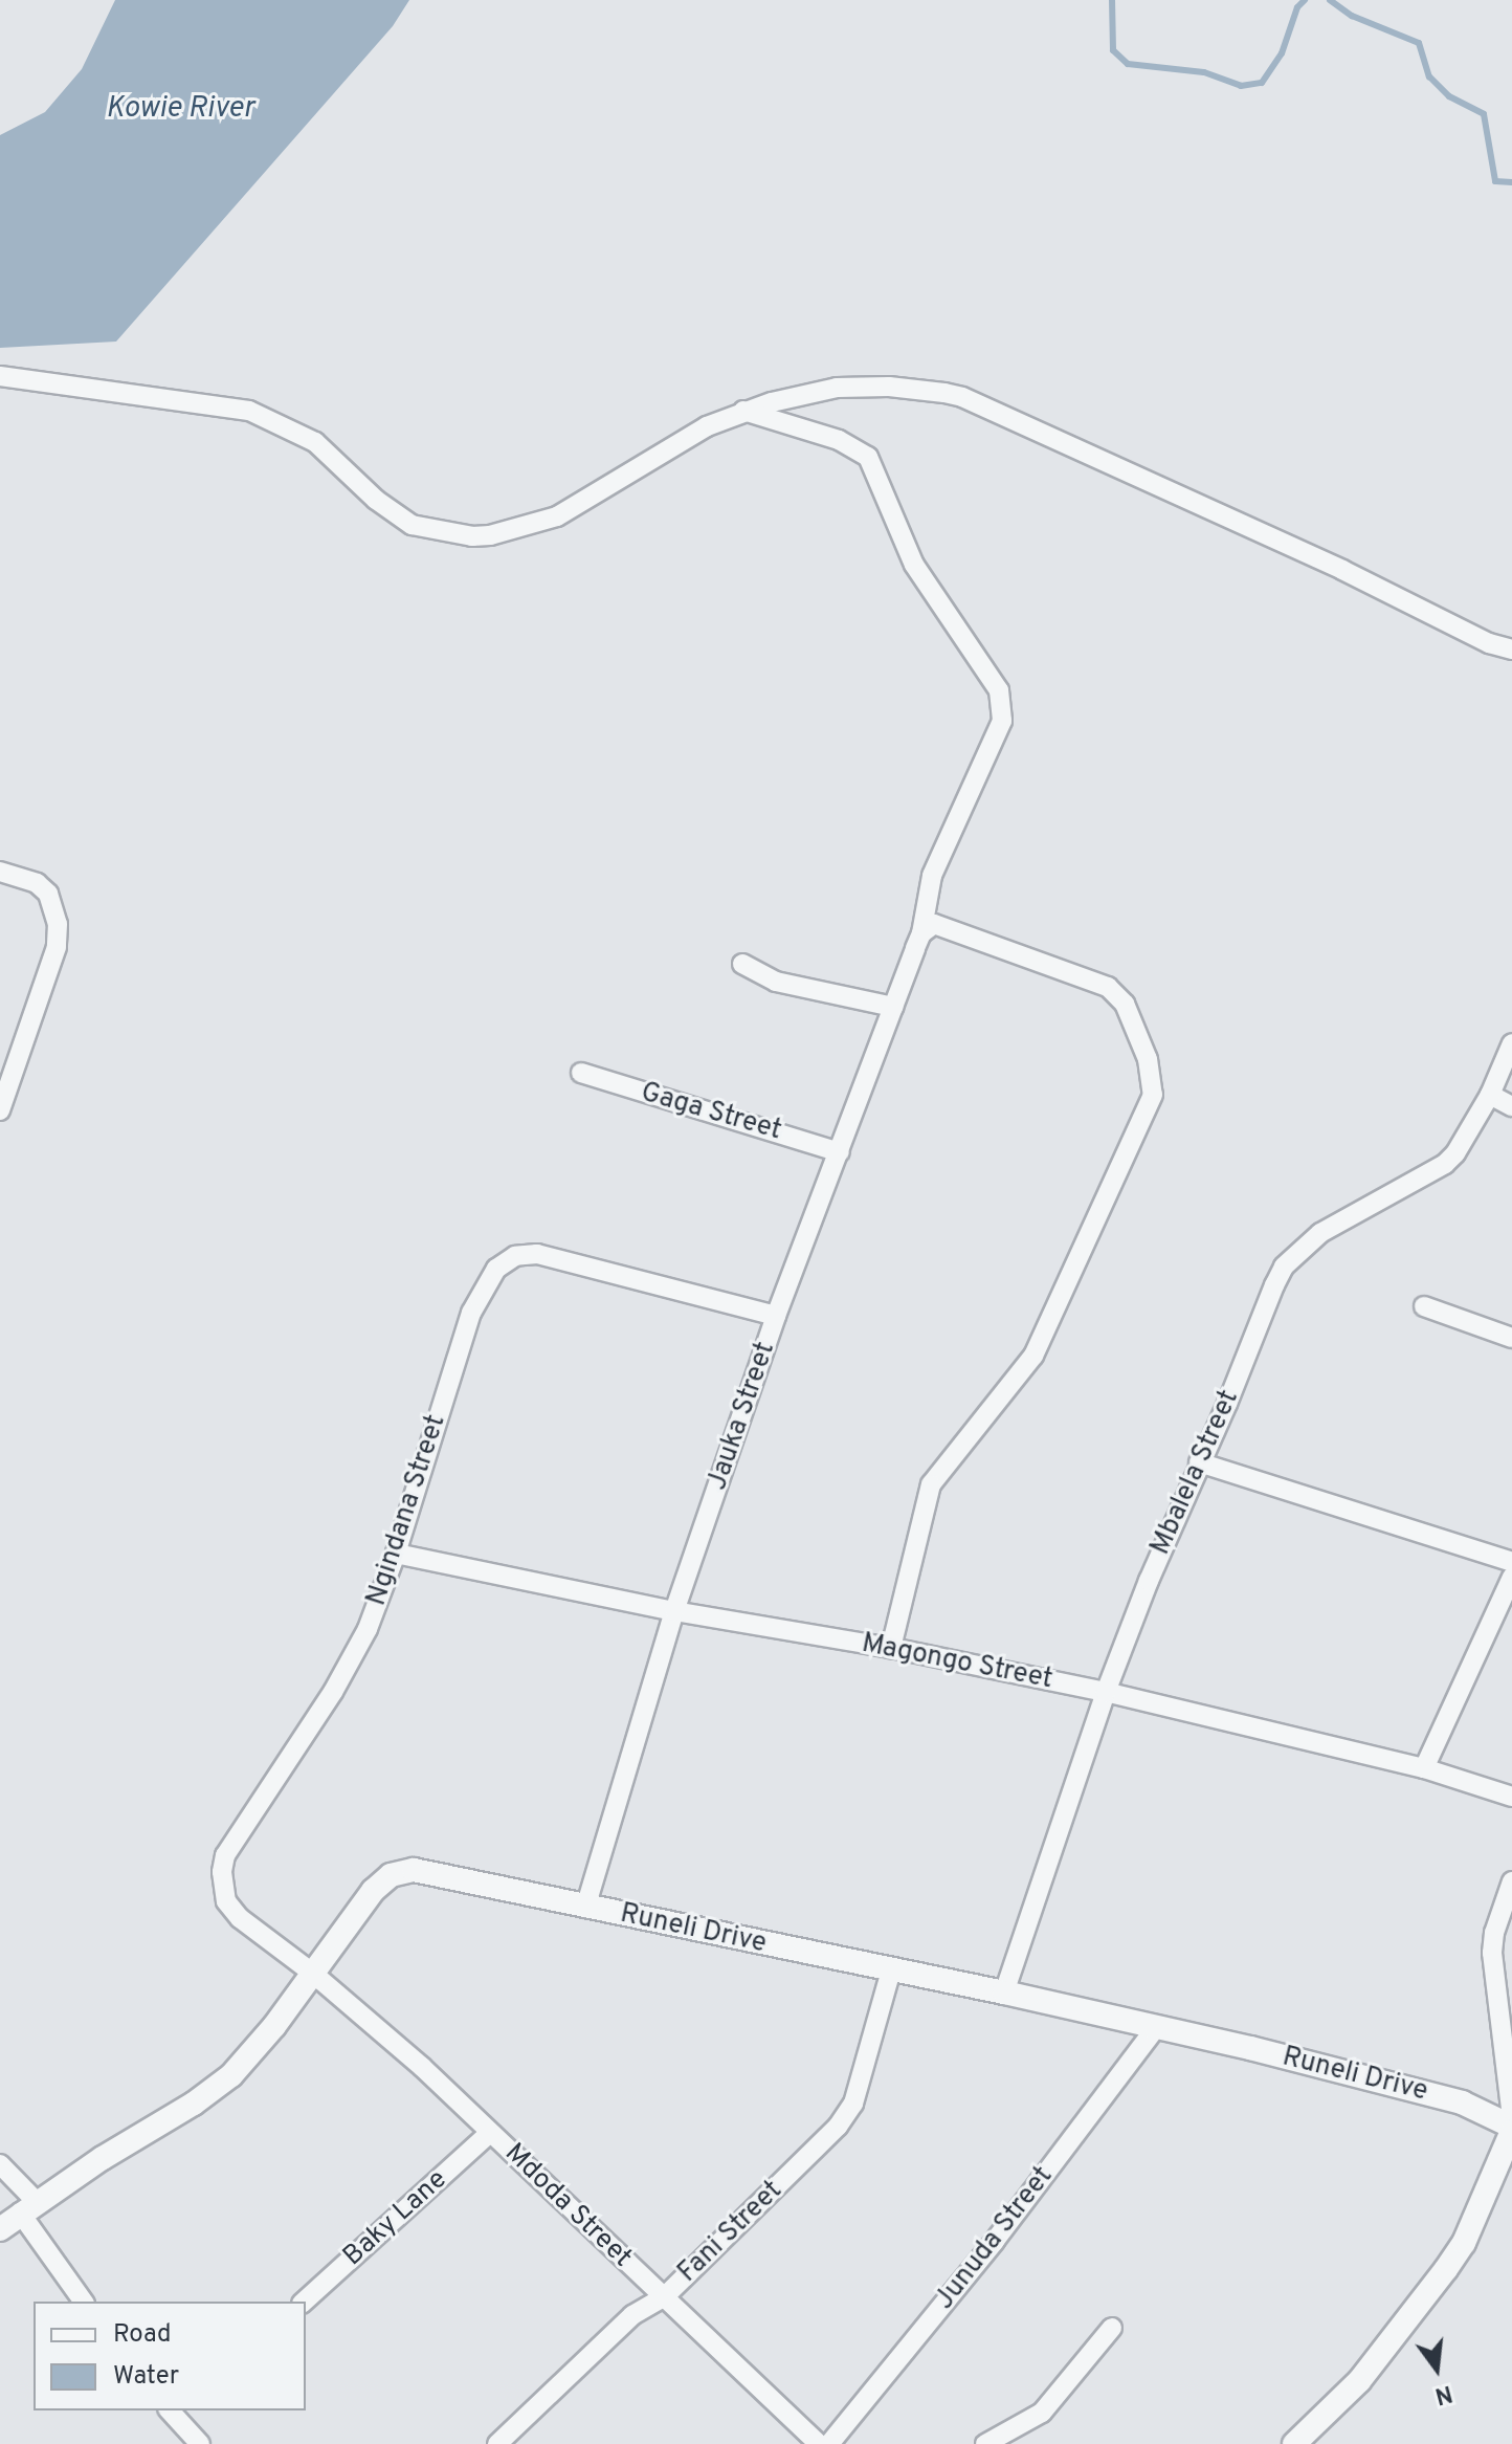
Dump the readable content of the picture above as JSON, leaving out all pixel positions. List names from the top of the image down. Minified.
{"streets":{"street":["Gaga Street","Jauka Street","Mbalela Street","Ngindana Street","Magongo Street","Runeli Drive","Mdoda Street","Baky Lane","Fani Street","Junuda Street"]},"crossings":[["Gaga Street","Jauka Street"],["Jauka Street","Ngindana Street"],["Jauka Street","Magongo Street"],["Jauka Street","Runeli Drive"],["Mbalela Street","Magongo Street"],["Mbalela Street","Runeli Drive"],["Ngindana Street","Magongo Street"],["Ngindana Street","Runeli Drive"],["Ngindana Street","Mdoda Street"],["Runeli Drive","Mdoda Street"],["Runeli Drive","Fani Street"],["Runeli Drive","Junuda Street"],["Mdoda Street","Baky Lane"],["Mdoda Street","Fani Street"]],"water":["Kowie River"],"legend":["Road","Water"],"north":"bottom"}
